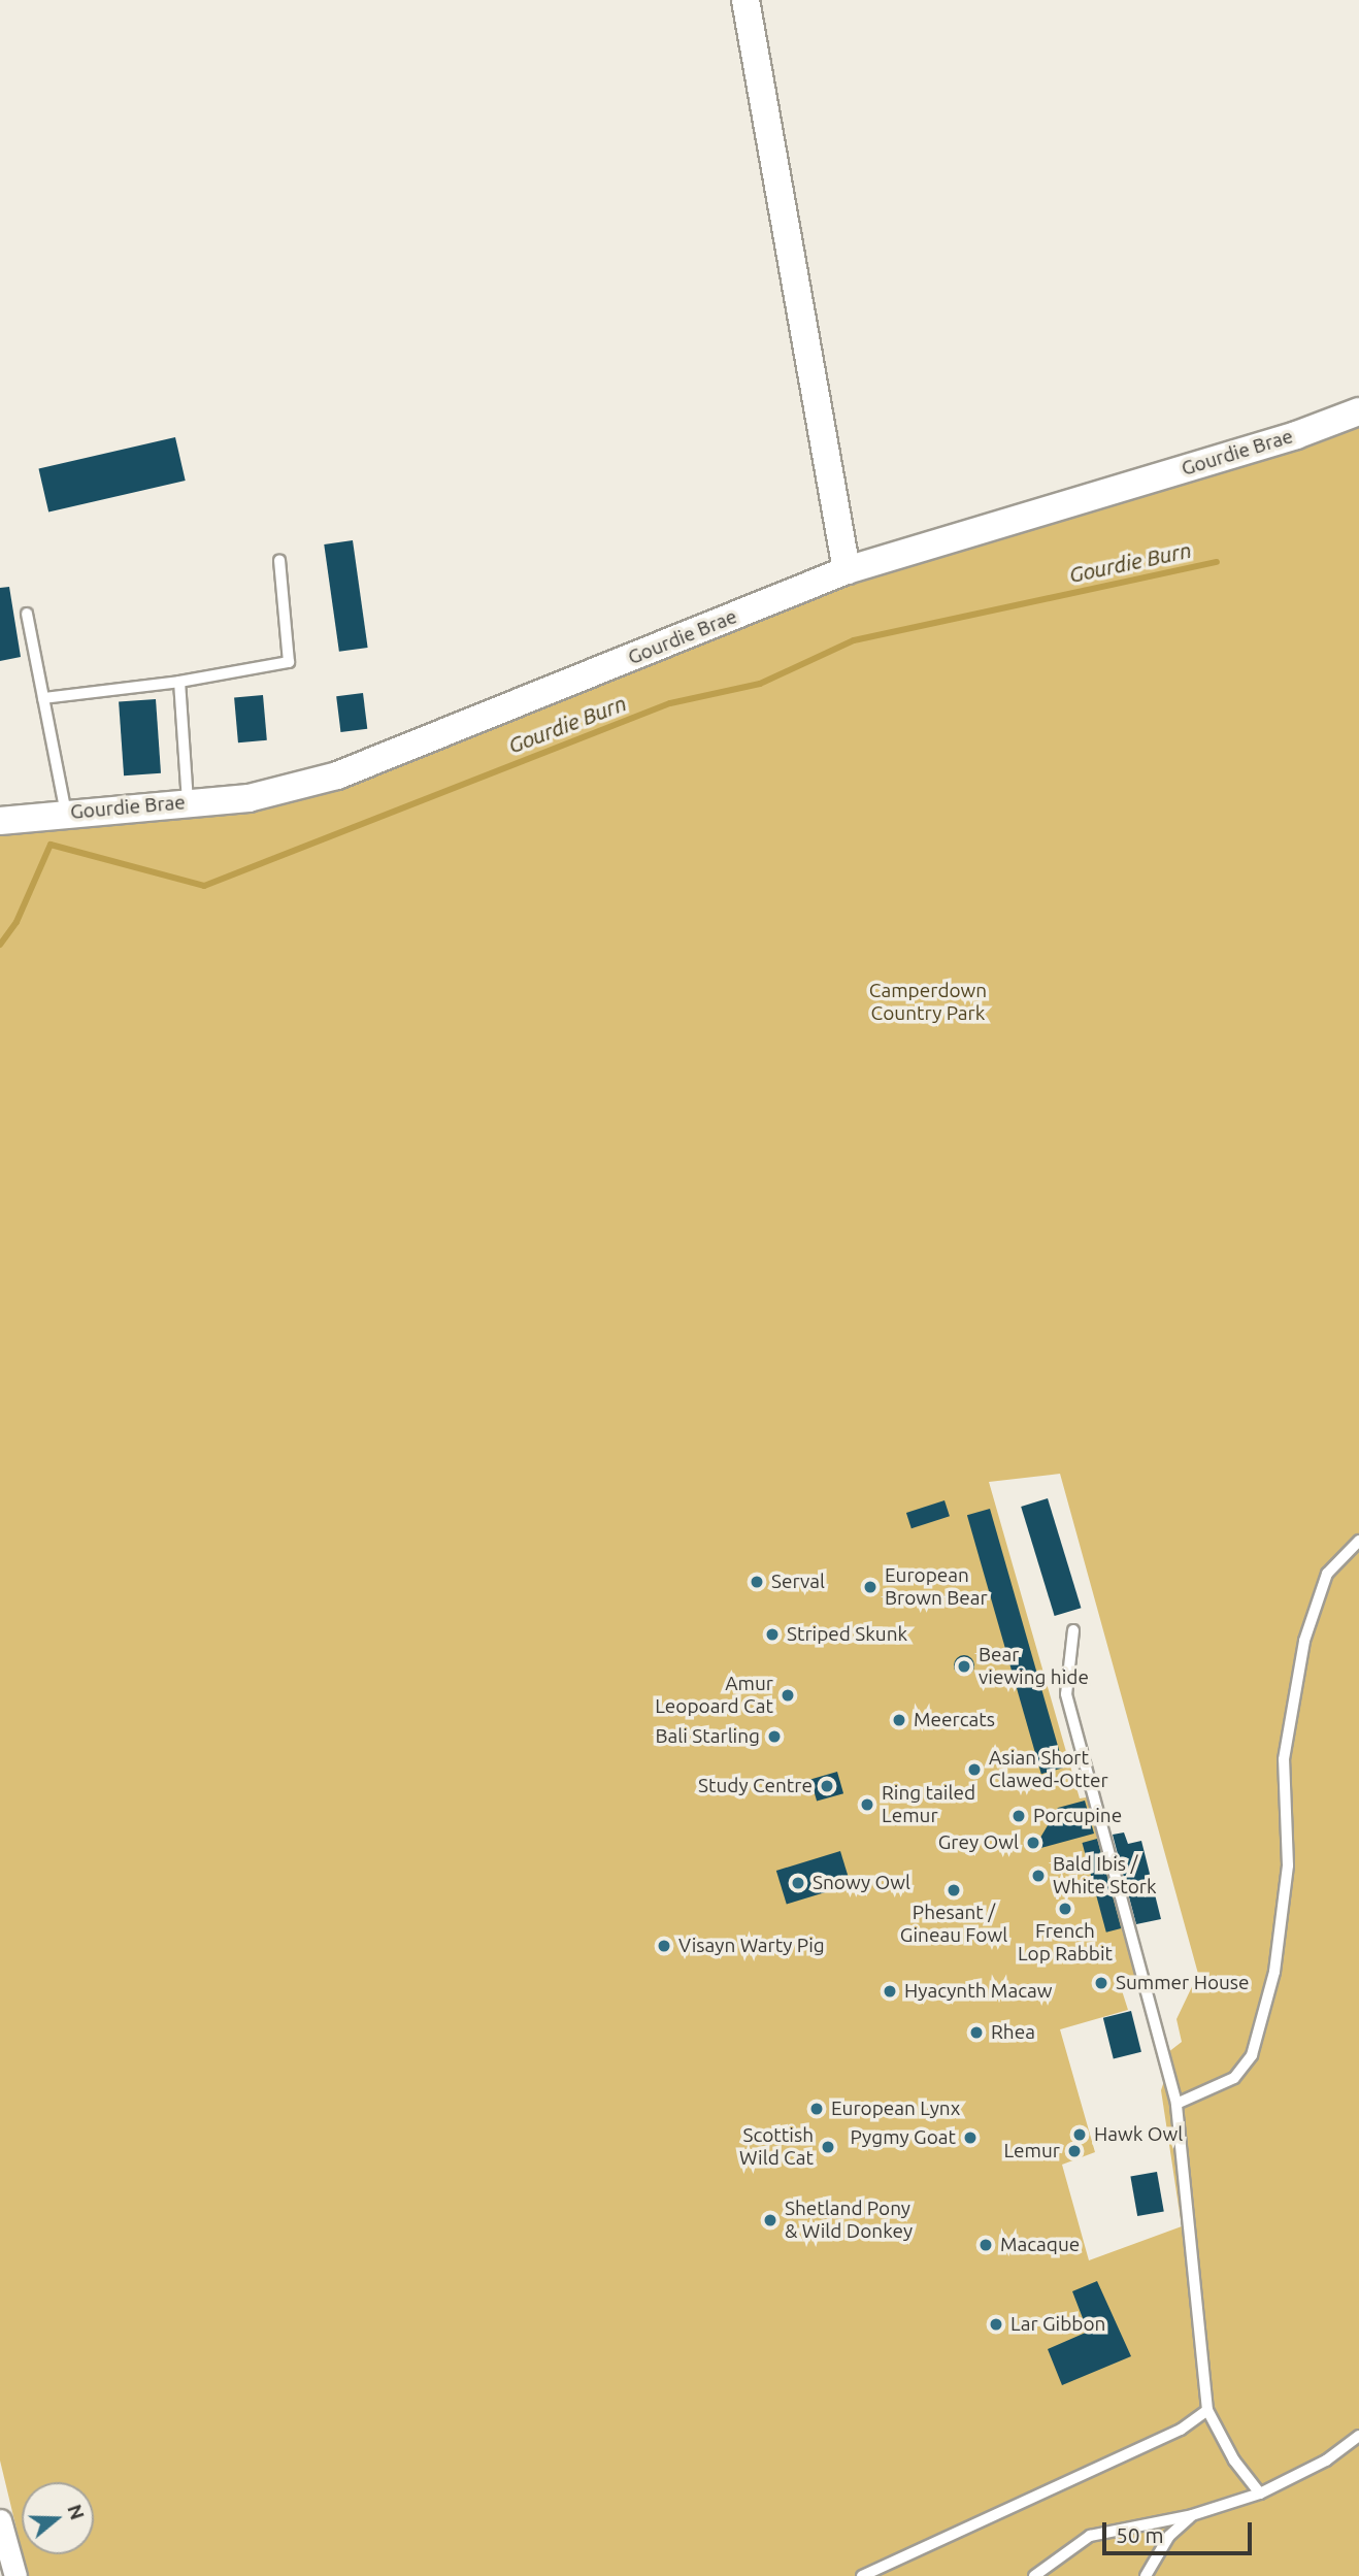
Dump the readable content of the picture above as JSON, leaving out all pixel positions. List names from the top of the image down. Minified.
{"streets":{"street":["Gourdie Brae"]},"water":["Gourdie Burn"],"parks":["Camperdown Country Park"],"places":["Serval","European Brown Bear","Striped Skunk","Bear viewing hide","Amur Leopoard Cat","Meercats","Bali Starling","Asian Short Clawed-Otter","Study Centre","Ring tailed Lemur","Porcupine","Grey Owl","Bald Ibis / White Stork","Snowy Owl","Phesant / Gineau Fowl","French Lop Rabbit","Visayn Warty Pig","Summer House","Hyacynth Macaw","Rhea","European Lynx","Hawk Owl","Pygmy Goat","Scottish Wild Cat","Lemur","Shetland Pony & Wild Donkey","Macaque","Lar Gibbon"],"scale_bar":"50 m","north":"right"}
